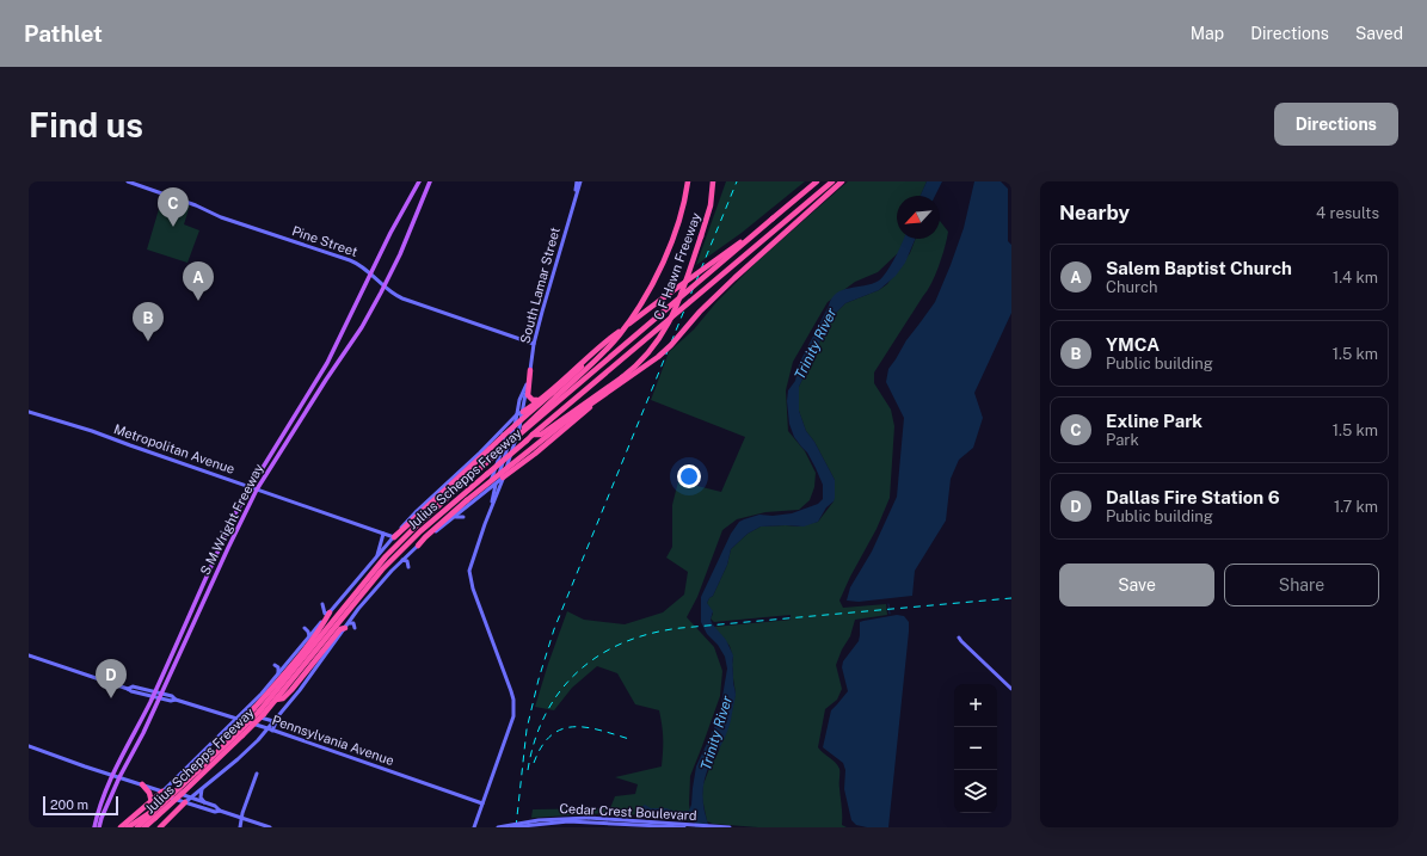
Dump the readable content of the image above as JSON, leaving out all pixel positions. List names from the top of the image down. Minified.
{"streets":{"highway":["C F Hawn Freeway","Julius Schepps Freeway"],"main road":["Pine Street","South Lamar Street","Metropolitan Avenue","S M Wright Freeway","Pennsylvania Avenue","Cedar Crest Boulevard"]},"crossings":[["Pine Street","South Lamar Street"],["Pine Street","S M Wright Freeway"],["C F Hawn Freeway","Julius Schepps Freeway"],["South Lamar Street","Julius Schepps Freeway"],["Metropolitan Avenue","Julius Schepps Freeway"],["Metropolitan Avenue","S M Wright Freeway"],["Julius Schepps Freeway","Pennsylvania Avenue"],["S M Wright Freeway","Pennsylvania Avenue"]],"water":["Trinity River"],"scale_bar":"200 m","north":"bottom left","page":{"header":"Pathlet","nav":["Map","Directions","Saved"],"buttons":["Directions",["Save","Share"]],"title":"Find us","heading":["Nearby","4 results"],"pins":["C","A","B","D"],"list":[{"mark":"A","name":"Salem Baptist Church","note":"Church","value":"1.4 km"},{"mark":"B","name":"YMCA","note":"Public building","value":"1.5 km"},{"mark":"C","name":"Exline Park","note":"Park","value":"1.5 km"},{"mark":"D","name":"Dallas Fire Station 6","note":"Public building","value":"1.7 km"}],"map_buttons":["+","−"],"scale":"200 m"}}
